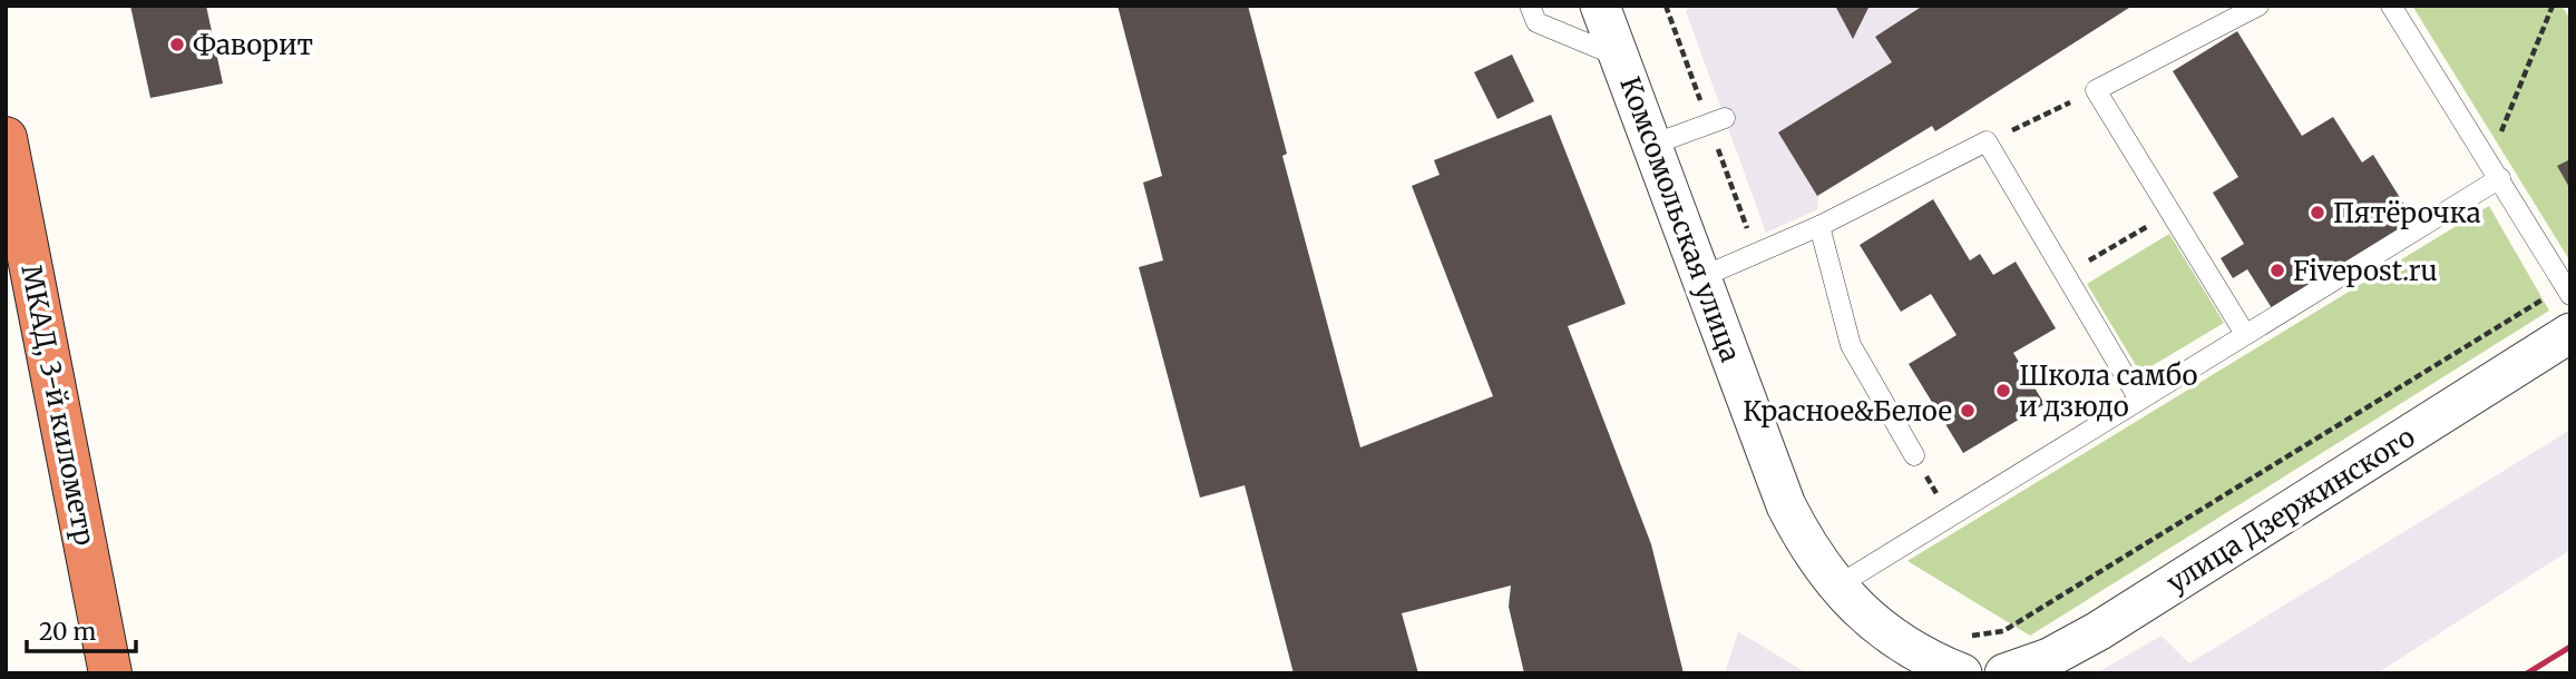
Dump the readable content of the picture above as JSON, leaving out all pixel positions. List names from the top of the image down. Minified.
{"streets":{"highway":["МКАД, 3-й километр"],"street":["Комсомольская улица","улица Дзержинского"]},"places":["Фаворит","Пятёрочка","Fivepost.ru","Школа самбо и дзюдо","Красное&Белое"],"scale_bar":"20 m"}
